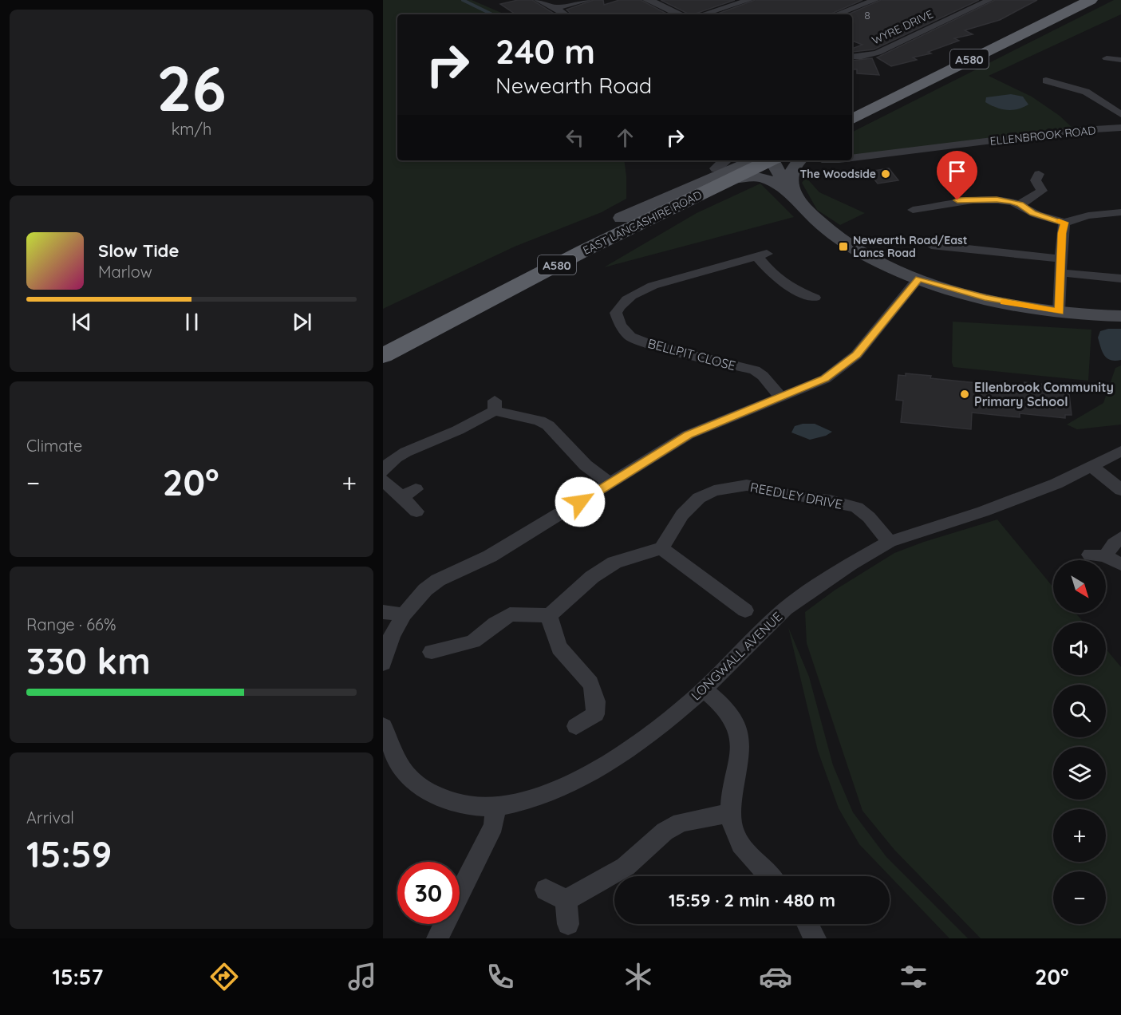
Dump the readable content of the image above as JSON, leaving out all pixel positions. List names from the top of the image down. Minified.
{"streets":{"highway":["A580","EAST LANCASHIRE ROAD"],"street":["WYRE DRIVE","ELLENBROOK ROAD","BELLPIT CLOSE","REEDLEY DRIVE","LONGWALL AVENUE"]},"crossings":[["REEDLEY DRIVE","LONGWALL AVENUE"]],"places":{"other":["The Woodside","Ellenbrook Community Primary School"],"transit":["Newearth Road/East Lancs Road"]},"house_numbers":["8"],"north":"bottom right","page":{"tile":[["26","km/h"],"Climate",["Range · 66%","330 km"],["Arrival","15:59"]],"turn":["240 m","Newearth Road"],"song":["Slow Tide","Marlow"],"heat":["−","20°","+"],"map_buttons":["+","−"],"limit":"30","trip":"15:59 · 2 min · 480 m","tabs":["15:57","20°"]}}
